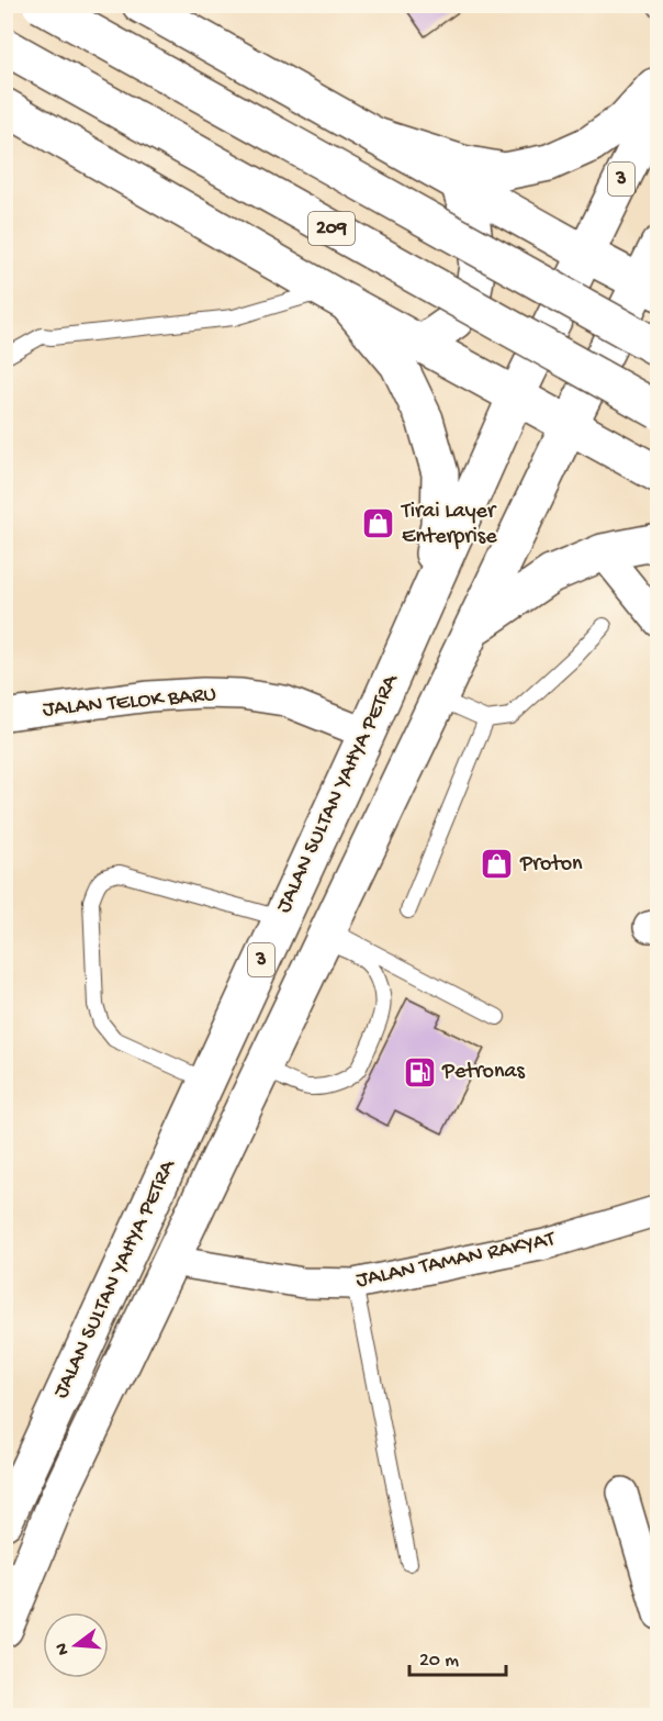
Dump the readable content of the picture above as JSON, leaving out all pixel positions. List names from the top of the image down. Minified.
{"streets":{"main road":["3","209","JALAN SULTAN YAHYA PETRA"],"street":["JALAN TELOK BARU","JALAN TAMAN RAKYAT"]},"crossings":[["JALAN TELOK BARU","JALAN SULTAN YAHYA PETRA"],["JALAN SULTAN YAHYA PETRA","JALAN TAMAN RAKYAT"]],"places":{"shop":["Tirai Layer Enterprise","Proton"],"fuel station":["Petronas"]},"scale_bar":"20 m","north":"left"}
